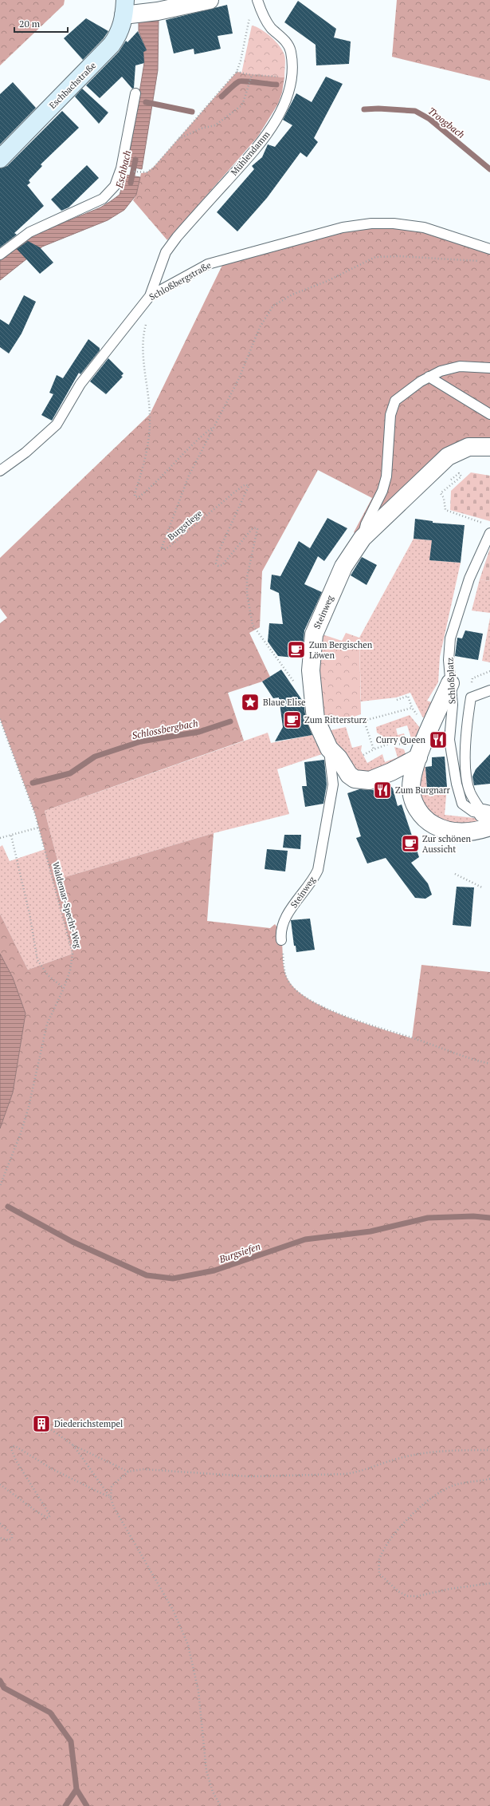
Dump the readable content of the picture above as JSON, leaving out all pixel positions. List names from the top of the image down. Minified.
{"streets":{"main road":["Eschbachstraße"],"street":["Steinweg"],"lane":["Mühlendamm","Schloßbergstraße","Schloßplatz"],"path":["Burgstiege","Waldemar-Specht-Weg"]},"crossings":[["Mühlendamm","Schloßbergstraße"]],"water":["Troogbach","Eschbach","Schlossbergbach","Burgsiefen"],"places":{"cafe":["Zum Bergischen Löwen","Zum Rittersturz","Zur schönen Aussicht"],"place":["Blaue Elise"],"restaurant":["Curry Queen","Zum Burgnarr"],"building":["Diederichstempel"]},"scale_bar":"20 m"}
